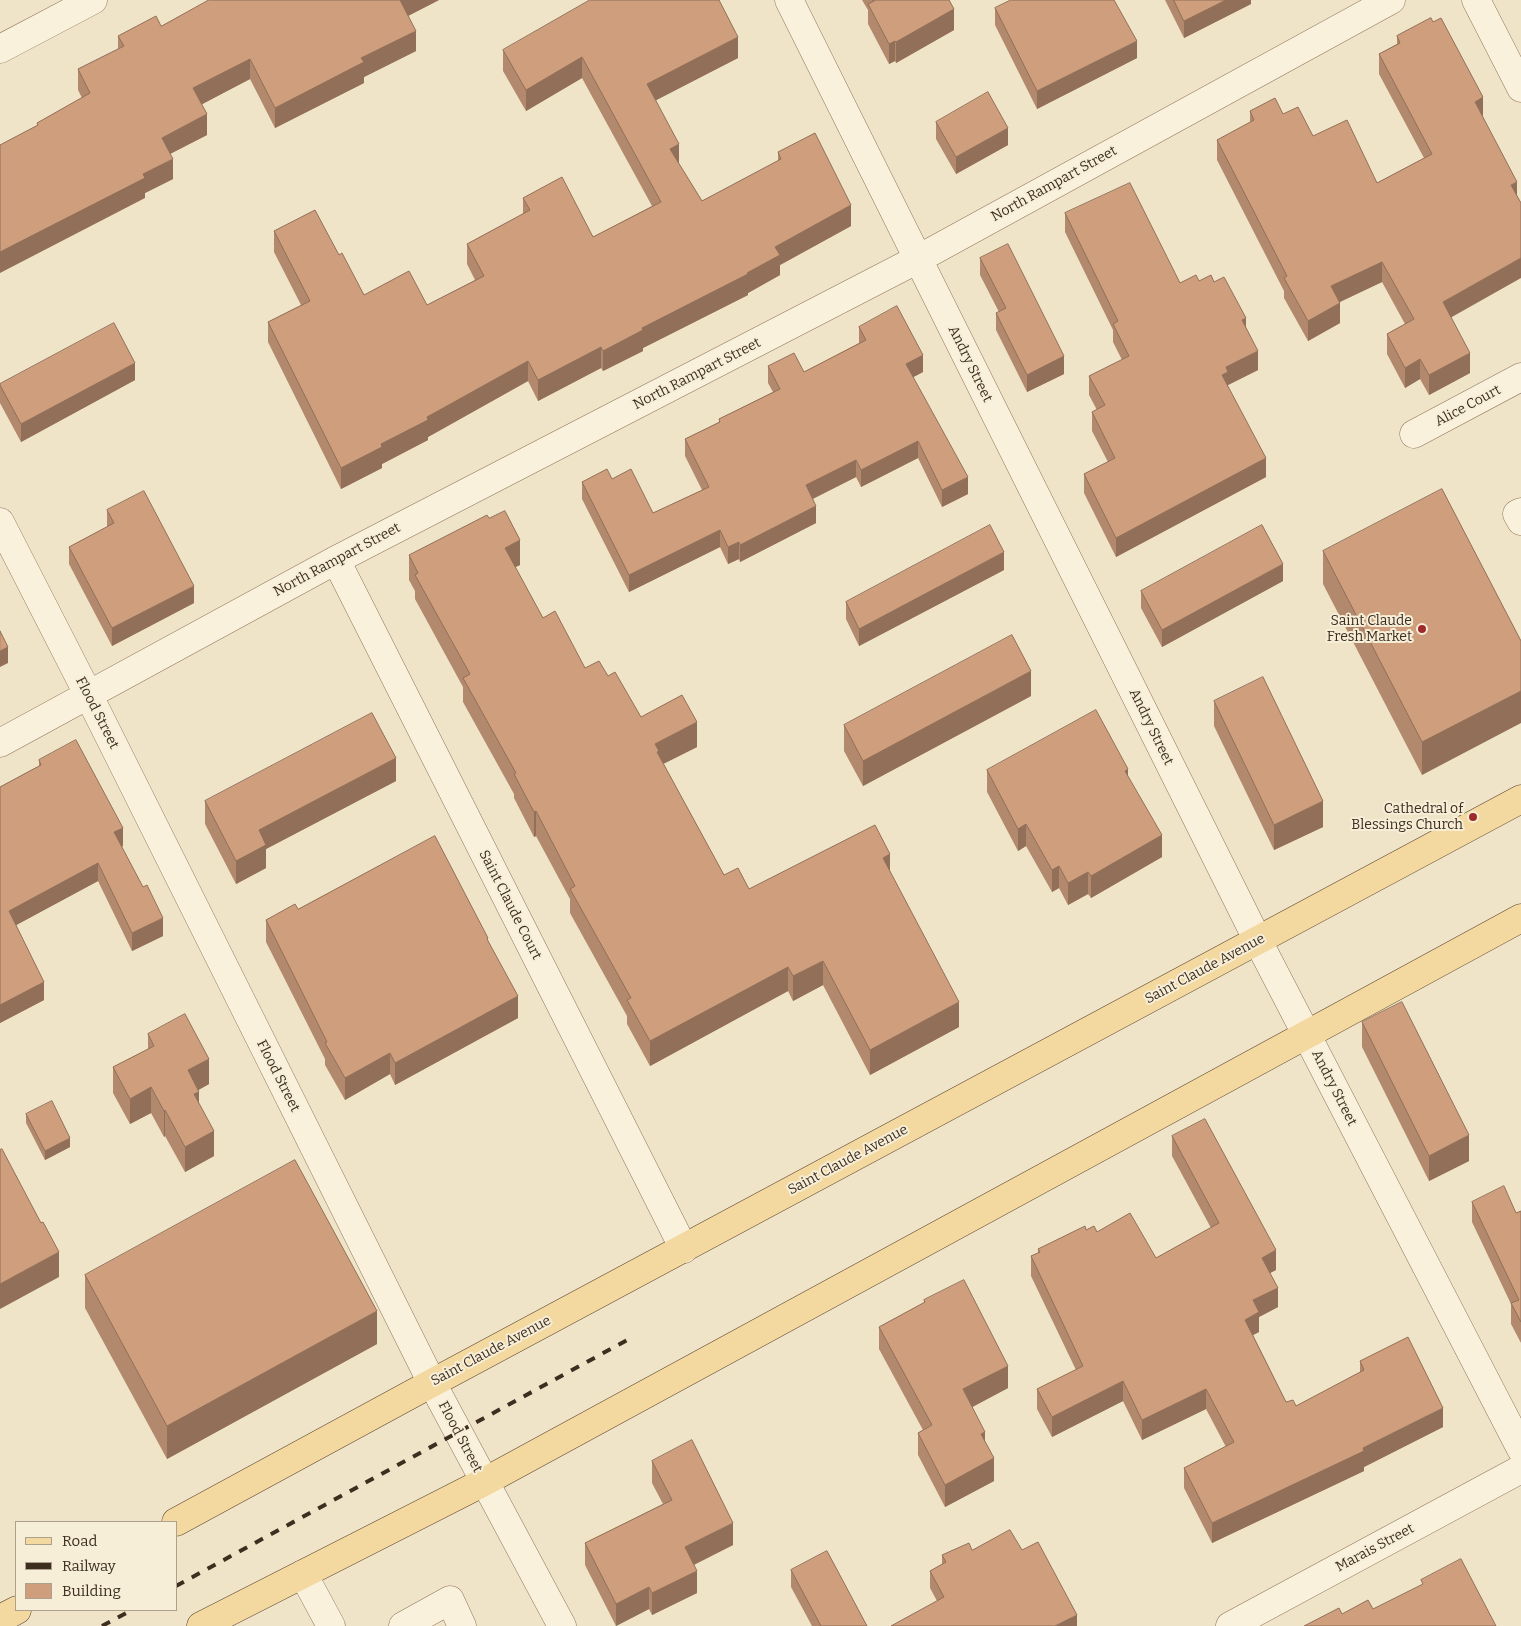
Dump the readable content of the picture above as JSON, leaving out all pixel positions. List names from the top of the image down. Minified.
{"streets":{"main road":["Saint Claude Avenue"],"street":["North Rampart Street","Andry Street","Alice Court","Flood Street","Saint Claude Court","Marais Street"]},"crossings":[["North Rampart Street","Andry Street"],["North Rampart Street","Flood Street"],["North Rampart Street","Saint Claude Court"],["Andry Street","Saint Claude Avenue"],["Flood Street","Saint Claude Avenue"],["Saint Claude Court","Saint Claude Avenue"]],"places":["Saint Claude Fresh Market","Cathedral of Blessings Church"],"legend":["Road","Railway","Building"]}
